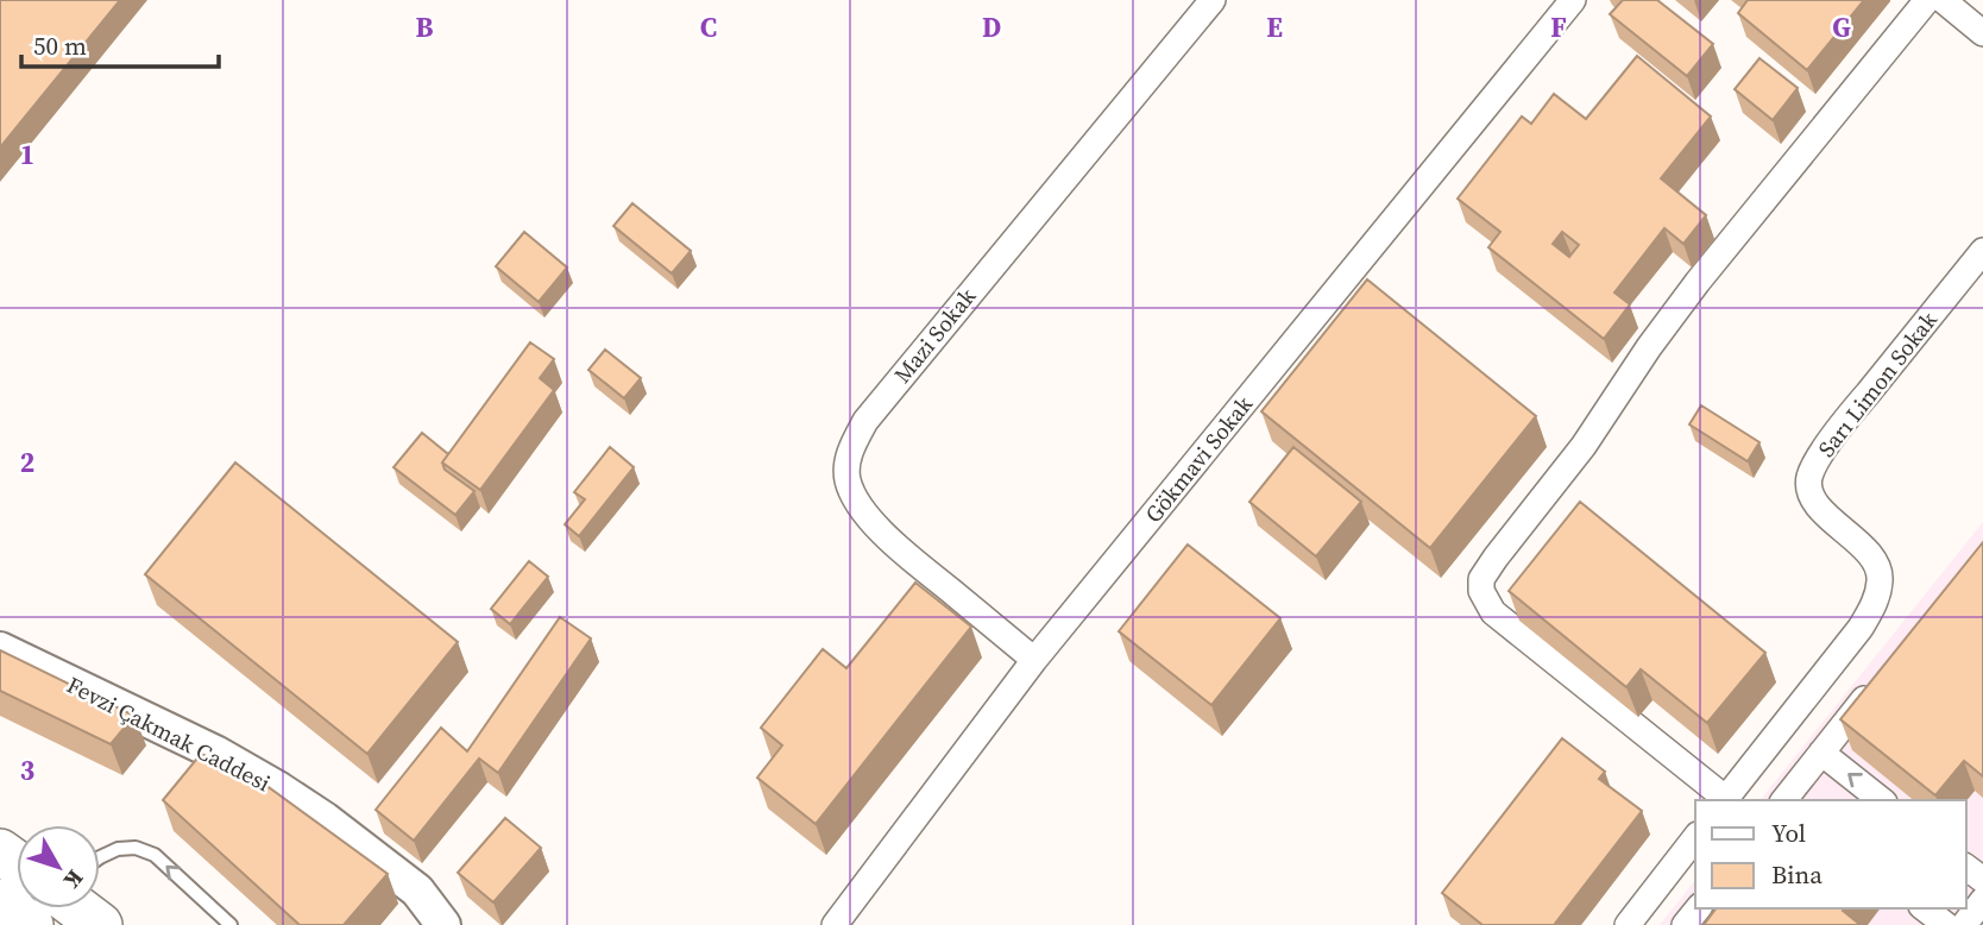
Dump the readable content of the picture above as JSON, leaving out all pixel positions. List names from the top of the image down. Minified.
{"streets":{"street":["Mazi Sokak","Sarı Limon Sokak","Gökmavi Sokak","Fevzi Çakmak Caddesi"]},"crossings":[["Mazi Sokak","Gökmavi Sokak"]],"legend":["Yol","Bina"],"scale_bar":"50 m","north":"bottom right","grid":{"columns":["B","C","D","E","F","G"],"rows":["1","2","3"]}}
